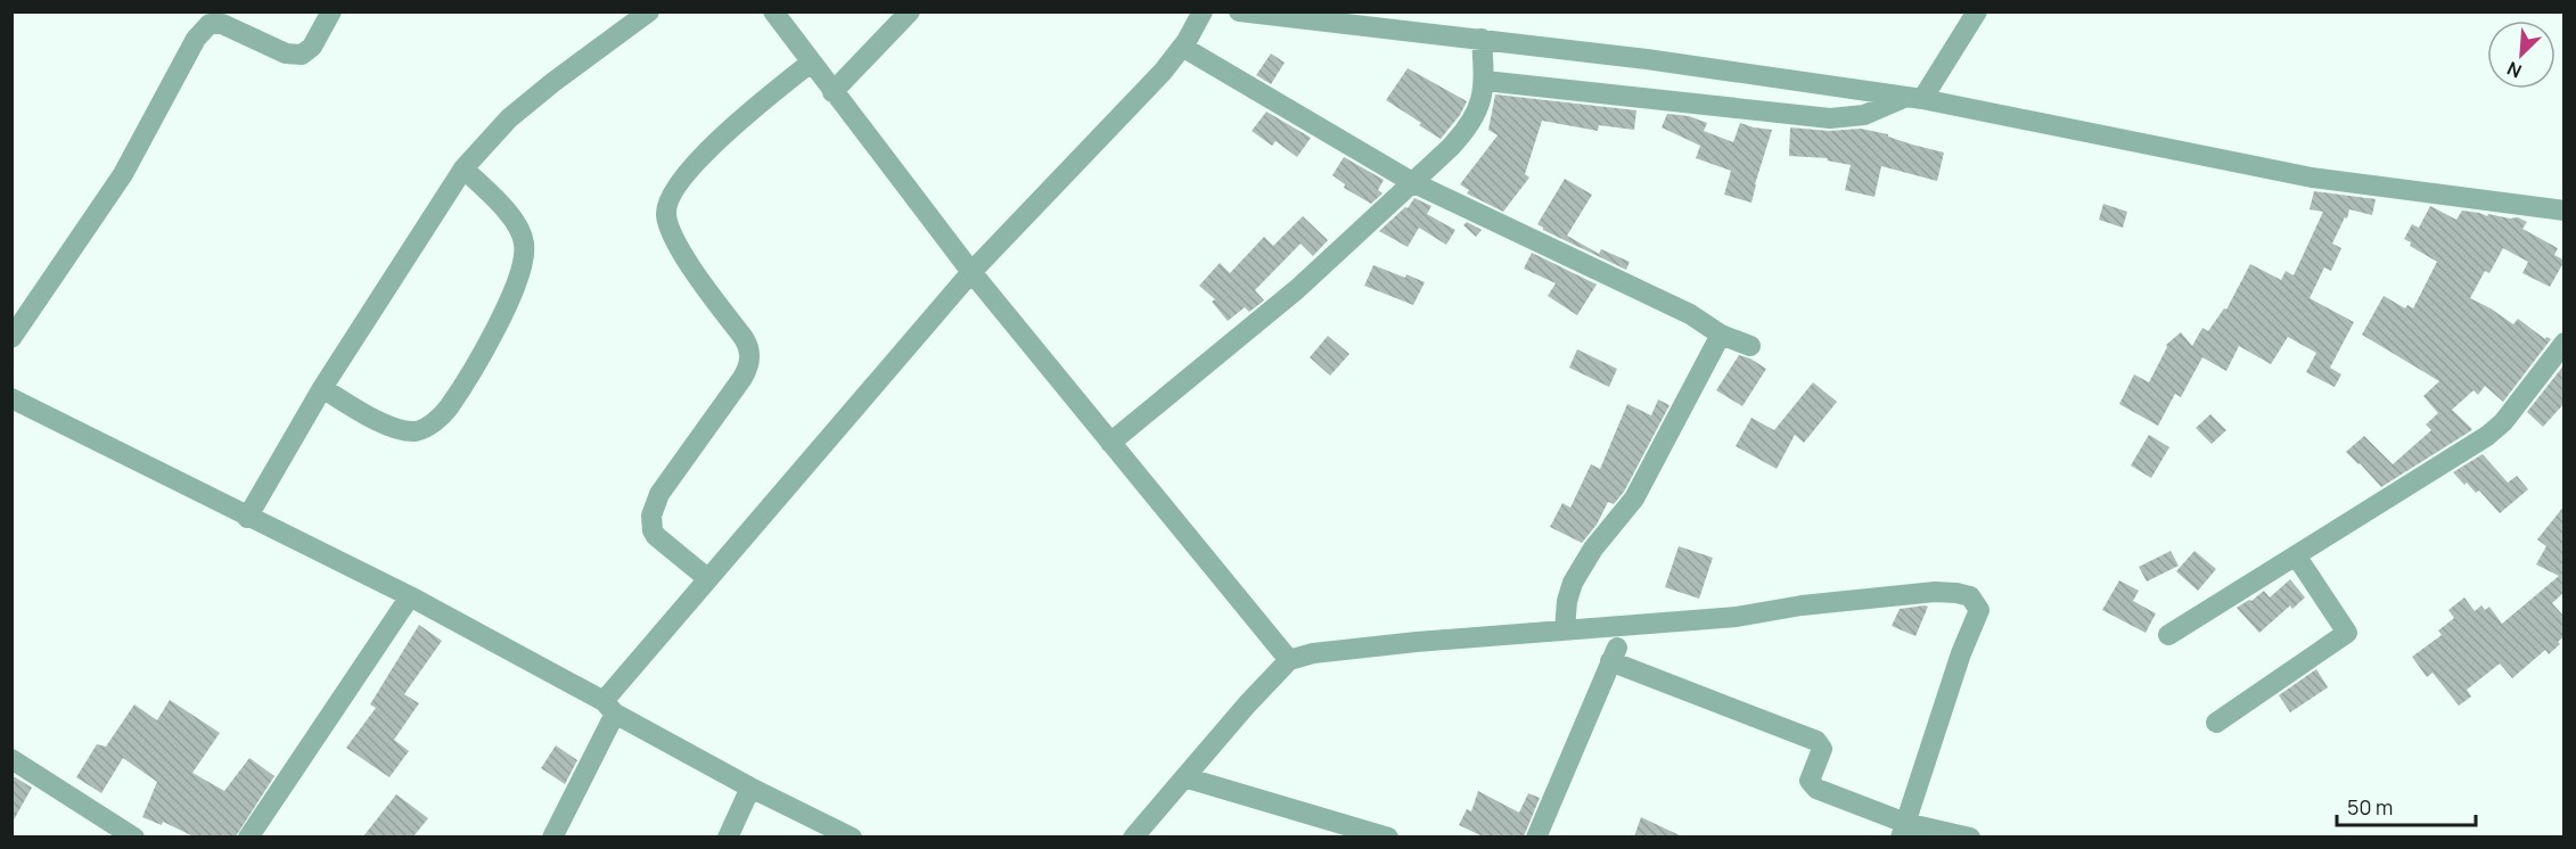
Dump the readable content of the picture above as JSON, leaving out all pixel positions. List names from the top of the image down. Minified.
{"scale_bar":"50 m","north":"bottom left"}
